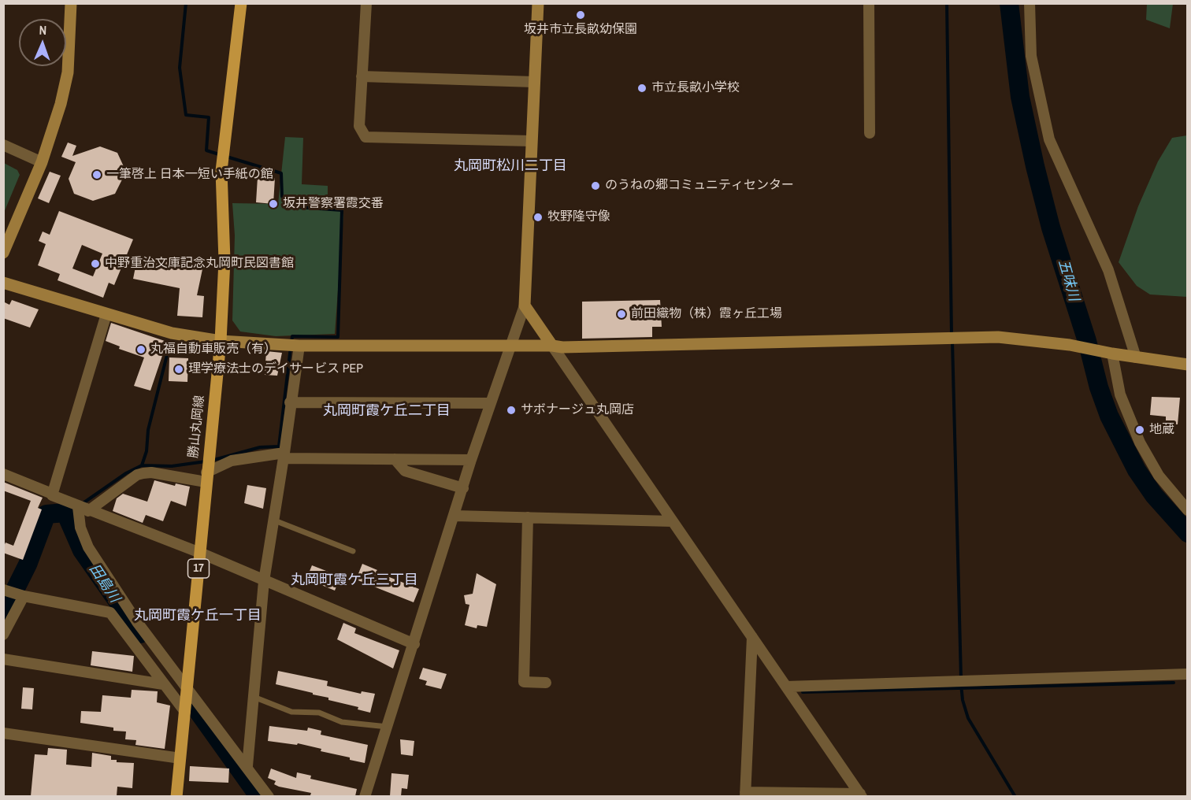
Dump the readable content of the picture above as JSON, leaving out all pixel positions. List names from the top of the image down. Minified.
{"streets":{"main road":["勝山丸岡線","17"]},"districts":["丸岡町松川二丁目","丸岡町霞ケ丘二丁目","丸岡町霞ケ丘三丁目","丸岡町霞ケ丘一丁目"],"water":["五味川","田島川"],"places":["坂井市立長畝幼保園","市立長畝小学校","一筆啓上 日本一短い手紙の館","のうねの郷コミュニティセンター","坂井警察署霞交番","牧野隆守像","中野重治文庫記念丸岡町民図書館","前田織物（株）霞ヶ丘工場","丸福自動車販売（有）","理学療法士のデイサービス PEP","サボナージュ丸岡店","地蔵"],"north":"top"}
